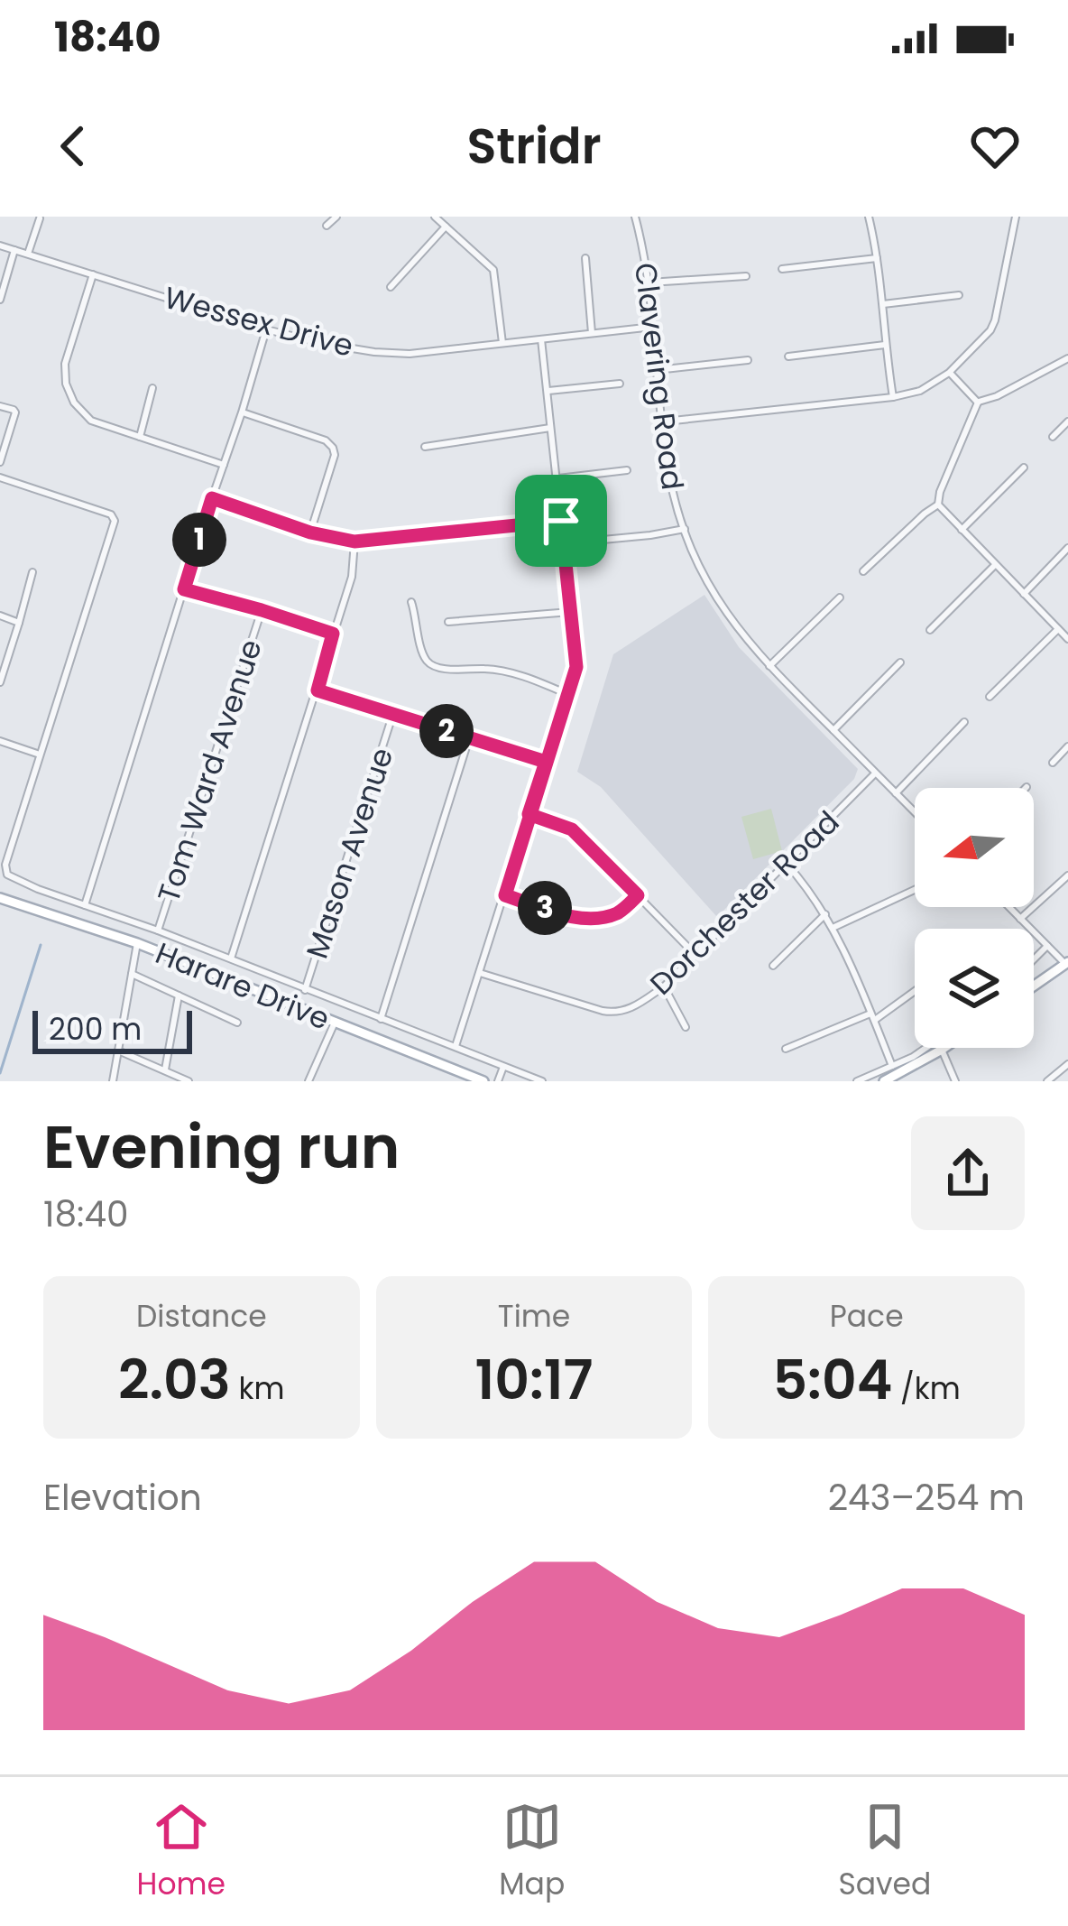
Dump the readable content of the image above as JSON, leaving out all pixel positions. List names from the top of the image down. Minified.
{"streets":{"main road":["Harare Drive"],"street":["Wessex Drive","Clavering Road","Tom Ward Avenue","Mason Avenue","Dorchester Road"]},"crossings":[["Wessex Drive","Clavering Road"],["Clavering Road","Dorchester Road"]],"scale_bar":"200 m","north":"left","page":{"status":"18:40","header":"Stridr","pins":["1","2","3"],"scale":"200 m","heading":["Evening run","18:40"],"stats":[["Distance","2.03 km"],["Time","10:17"],["Pace","5:04 /km"]],"chart":["Elevation","243–254 m"],"tabs":["Home","Map","Saved"]}}
